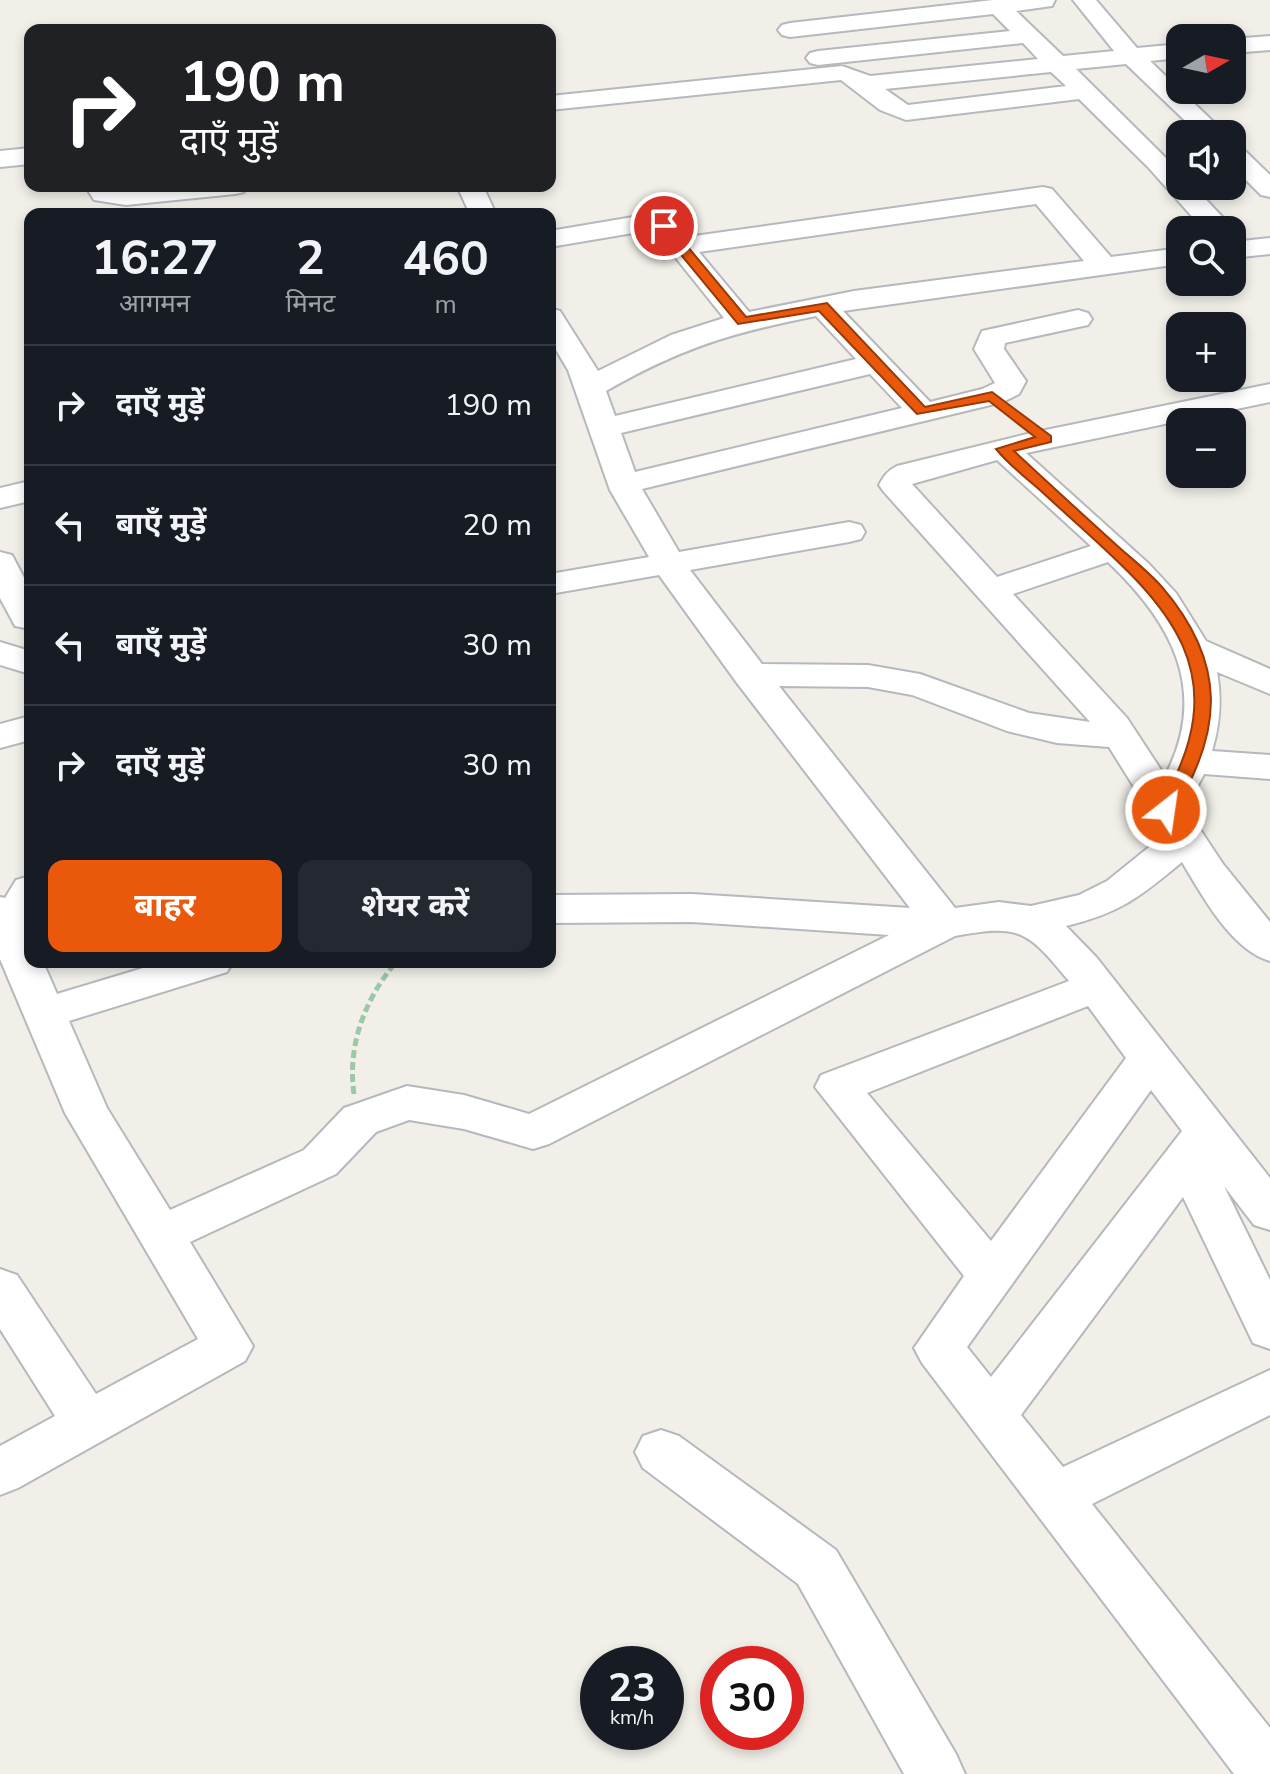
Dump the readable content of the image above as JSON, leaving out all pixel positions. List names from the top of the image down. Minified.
{"north":"right","page":{"map_buttons":["+","−"],"turn":["190 m","दाएँ मुड़ें"],"eta":["16:27","आगमन","2","मिनट","460","m"],"list":[{"name":"दाएँ मुड़ें","value":"190 m"},{"name":"बाएँ मुड़ें","value":"20 m"},{"name":"बाएँ मुड़ें","value":"30 m"},{"name":"दाएँ मुड़ें","value":"30 m"}],"buttons":["बाहर","शेयर करें"],"speed":"23 km/h","limit":"30"}}
